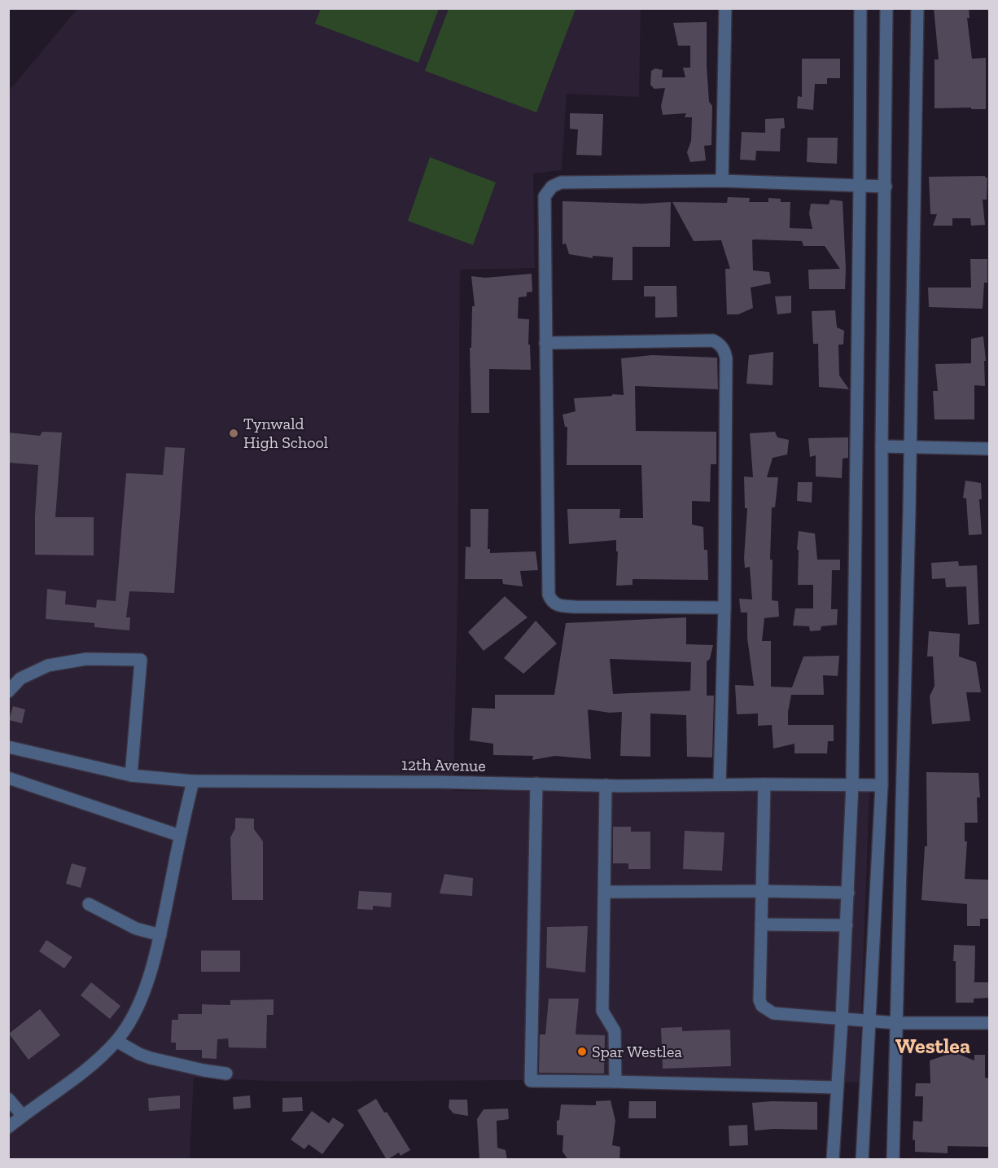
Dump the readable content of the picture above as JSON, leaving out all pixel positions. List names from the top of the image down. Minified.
{"streets":{"street":["12th Avenue"]},"districts":["Westlea"],"places":["Tynwald High School","Spar Westlea"]}
